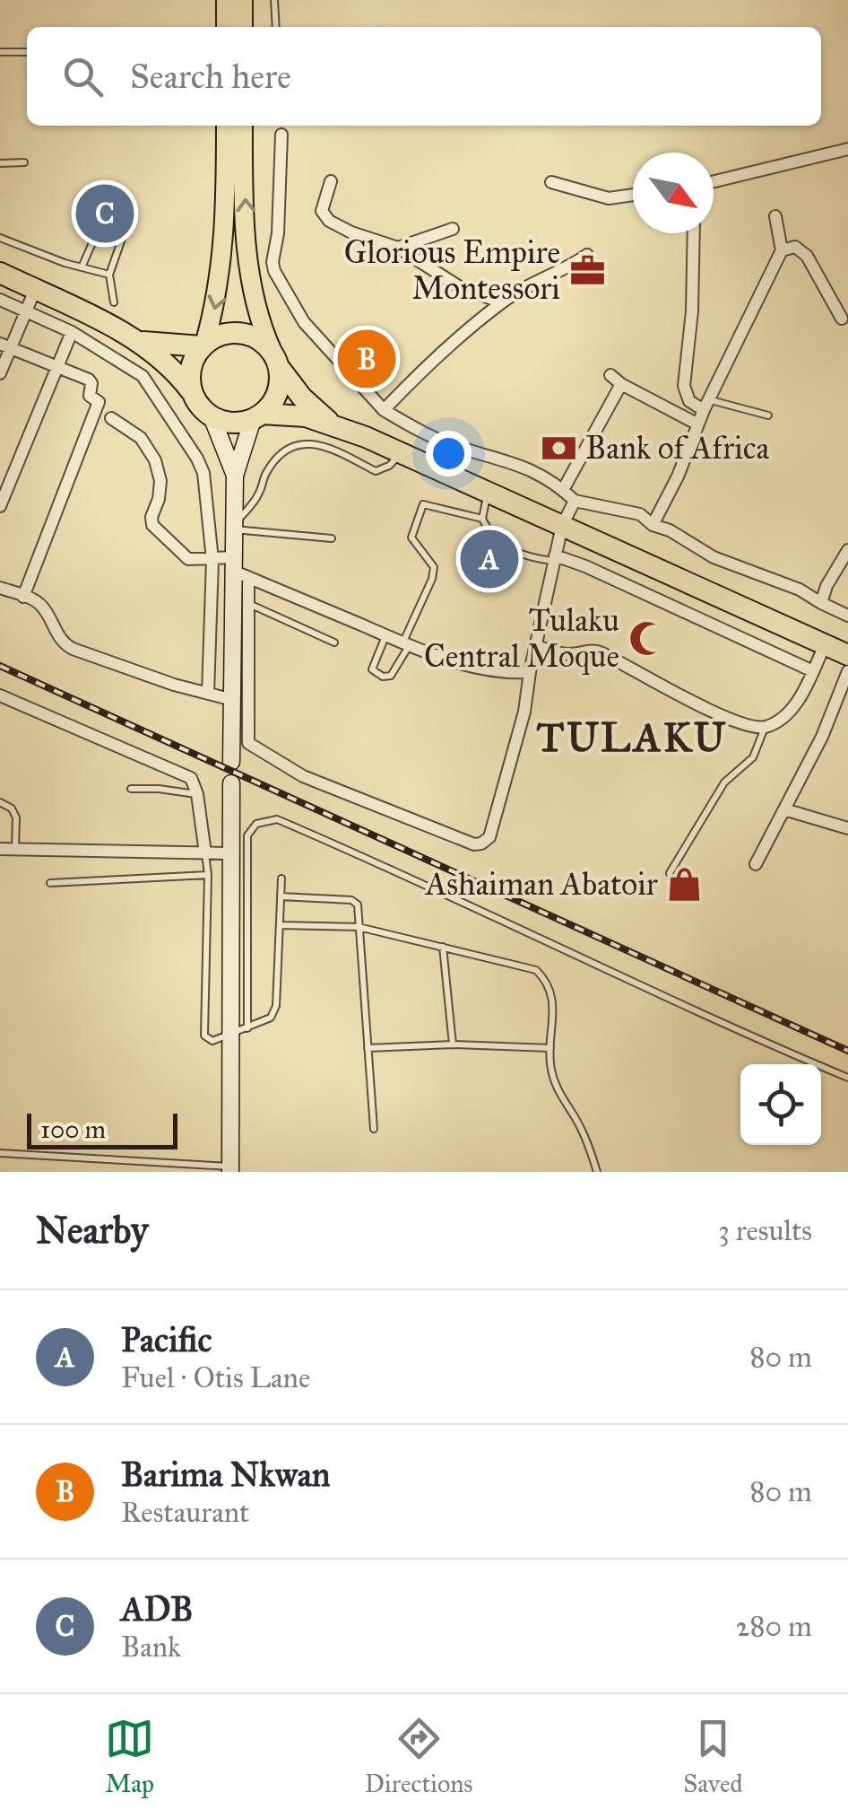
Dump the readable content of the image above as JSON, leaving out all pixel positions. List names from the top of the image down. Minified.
{"districts":["TULAKU"],"places":{"office":["Glorious Empire Montessori"],"bank":["Bank of Africa"],"mosque":["Tulaku Central Moque"],"shop":["Ashaiman Abatoir"]},"scale_bar":"100 m","north":"bottom right","page":{"search":"Search here","pins":["C","B","A"],"scale":"100 m","heading":["Nearby","3 results"],"list":[{"mark":"A","name":"Pacific","note":"Fuel · Otis Lane","value":"80 m"},{"mark":"B","name":"Barima Nkwan","note":"Restaurant","value":"80 m"},{"mark":"C","name":"ADB","note":"Bank","value":"280 m"}],"nav":["Map","Directions","Saved"]}}
